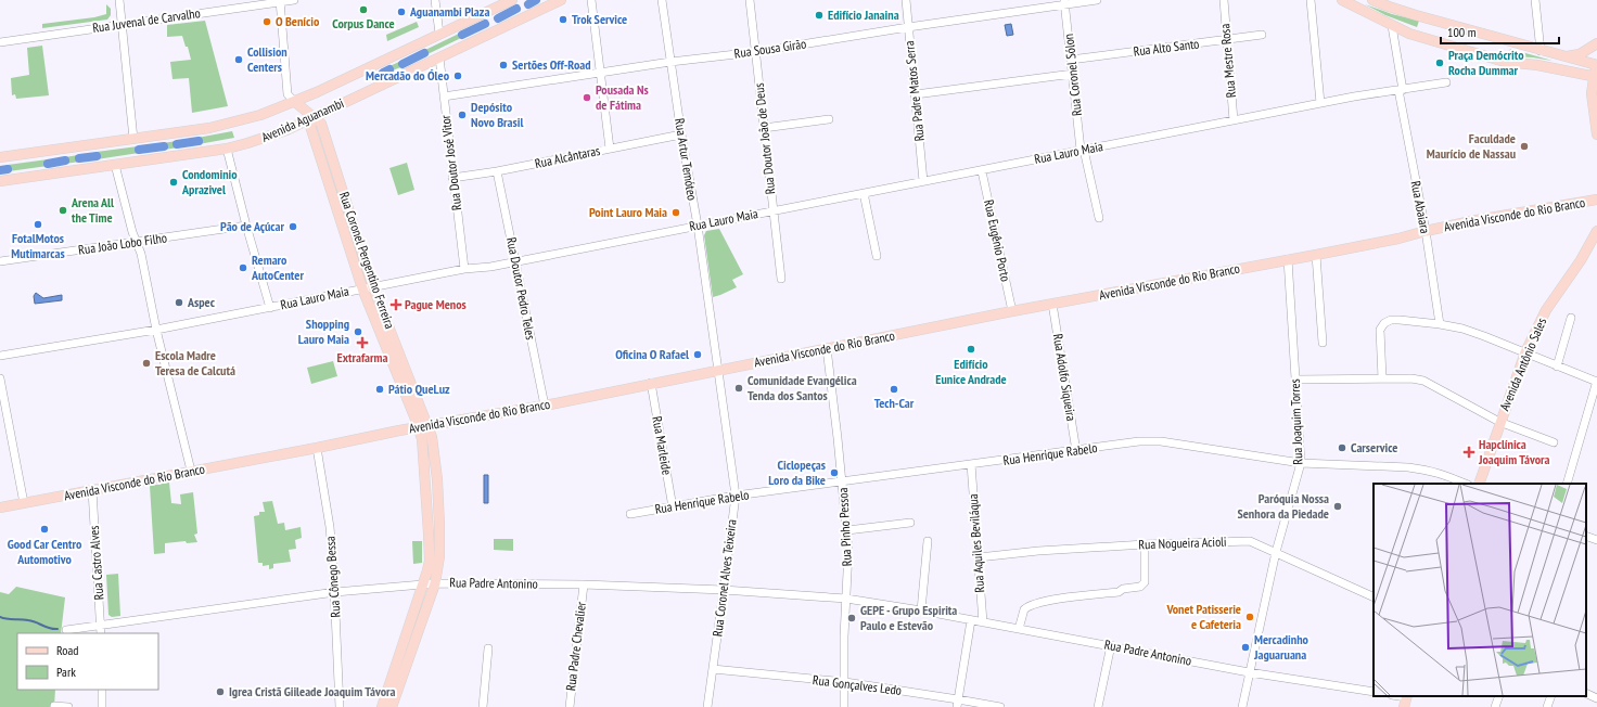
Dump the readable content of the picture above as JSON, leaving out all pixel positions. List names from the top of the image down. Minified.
{"streets":{"main road":["Avenida Aguanambi","Avenida Visconde do Rio Branco","Rua Coronel Pergentino Ferreira","Avenida Antônio Sales"],"street":["Rua Juvenal de Carvalho","Rua Alto Santo","Rua Sousa Girão","Rua Mestre Rosa","Rua Coronel Sólon","Rua Padre Matos Serra","Rua Doutor João de Deus","Rua Lauro Maia","Rua Alcântaras","Rua Artur Temóteo","Rua Doutor José Vitor","Rua Abaiara","Rua Eugênio Porto","Rua João Lobo Filho","Rua Doutor Pedro Teles","Rua Adolfo Siqueira","Rua Joaquim Torres","Rua Marleide","Rua Henrique Rabelo","Rua Pinho Pessoa","Rua Aquiles Beviláqua","Rua Nogueira Acioli","Rua Castro Alves","Rua Cônego Bessa","Rua Coronel Alves Teixeira","Rua Padre Antonino","Rua Padre Chevalier","Rua Gonçalves Ledo"]},"crossings":[["Rua Juvenal de Carvalho","Rua Coronel Pergentino Ferreira"],["Rua Alto Santo","Rua Mestre Rosa"],["Rua Alto Santo","Rua Coronel Sólon"],["Rua Sousa Girão","Rua Coronel Sólon"],["Rua Sousa Girão","Rua Padre Matos Serra"],["Rua Sousa Girão","Rua Doutor João de Deus"],["Rua Sousa Girão","Rua Artur Temóteo"],["Rua Sousa Girão","Rua Doutor José Vitor"],["Rua Mestre Rosa","Rua Lauro Maia"],["Rua Coronel Sólon","Rua Lauro Maia"],["Rua Padre Matos Serra","Rua Lauro Maia"],["Avenida Aguanambi","Rua Doutor José Vitor"],["Avenida Aguanambi","Rua Coronel Pergentino Ferreira"],["Rua Doutor João de Deus","Rua Lauro Maia"],["Rua Lauro Maia","Rua Artur Temóteo"],["Rua Lauro Maia","Rua Doutor José Vitor"],["Rua Lauro Maia","Rua Abaiara"],["Rua Lauro Maia","Rua Eugênio Porto"],["Rua Lauro Maia","Rua Coronel Pergentino Ferreira"],["Rua Lauro Maia","Rua Doutor Pedro Teles"],["Rua Alcântaras","Rua Artur Temóteo"],["Rua Alcântaras","Rua Doutor José Vitor"],["Rua Alcântaras","Rua Doutor Pedro Teles"],["Rua Artur Temóteo","Avenida Visconde do Rio Branco"],["Rua Artur Temóteo","Rua Coronel Alves Teixeira"],["Rua Abaiara","Avenida Visconde do Rio Branco"],["Avenida Visconde do Rio Branco","Rua Eugênio Porto"],["Avenida Visconde do Rio Branco","Rua Coronel Pergentino Ferreira"],["Avenida Visconde do Rio Branco","Rua Doutor Pedro Teles"],["Avenida Visconde do Rio Branco","Rua Adolfo Siqueira"],["Avenida Visconde do Rio Branco","Rua Joaquim Torres"],["Avenida Visconde do Rio Branco","Rua Marleide"],["Avenida Visconde do Rio Branco","Rua Pinho Pessoa"],["Avenida Visconde do Rio Branco","Rua Castro Alves"],["Avenida Visconde do Rio Branco","Rua Cônego Bessa"],["Avenida Visconde do Rio Branco","Rua Coronel Alves Teixeira"],["Rua Coronel Pergentino Ferreira","Rua Padre Antonino"],["Rua Adolfo Siqueira","Rua Henrique Rabelo"],["Rua Joaquim Torres","Rua Henrique Rabelo"],["Rua Joaquim Torres","Rua Nogueira Acioli"],["Rua Joaquim Torres","Rua Padre Antonino"],["Rua Marleide","Rua Henrique Rabelo"],["Rua Henrique Rabelo","Rua Pinho Pessoa"],["Rua Henrique Rabelo","Rua Aquiles Beviláqua"],["Rua Henrique Rabelo","Rua Coronel Alves Teixeira"],["Rua Pinho Pessoa","Rua Padre Antonino"],["Rua Pinho Pessoa","Rua Gonçalves Ledo"],["Rua Aquiles Beviláqua","Rua Nogueira Acioli"],["Rua Aquiles Beviláqua","Rua Padre Antonino"],["Rua Castro Alves","Rua Padre Antonino"],["Rua Cônego Bessa","Rua Padre Antonino"],["Rua Coronel Alves Teixeira","Rua Padre Antonino"],["Rua Coronel Alves Teixeira","Rua Gonçalves Ledo"],["Rua Padre Antonino","Rua Padre Chevalier"]],"places":{"other":["Corpus Dance","Aguanambi Plaza","Edifício Janaina","Trok Service","O Benício","Collision Centers","Praça Demócrito Rocha Dummar","Sertões Off-Road","Mercadão do Óleo","Pousada Ns de Fátima","Depósito Novo Brasil","Faculdade Maurício de Nassau","Condominio Aprazivel","Arena All the Time","Point Lauro Maia","FotalMotos Mutimarcas","Pão de Açúcar","Remaro AutoCenter","Aspec","Shopping Lauro Maia","Edifício Eunice Andrade","Oficina O Rafael","Escola Madre Teresa de Calcutá","Comunidade Evangélica Tenda dos Santos","Pátio QueLuz","Tech-Car","Carservice","Ciclopeças Loro da Bike","Paróquia Nossa Senhora da Piedade","Good Car Centro Automotivo","Vonet Patisserie e Cafeteria","GEPE - Grupo Espirita Paulo e Estevão","Mercadinho Jaguaruana","Igrea Cristã Giileade Joaquim Távora"],"health":["Pague Menos","Extrafarma","Hapclínica Joaquim Távora"]},"legend":["Road","Park"],"scale_bar":"100 m"}
